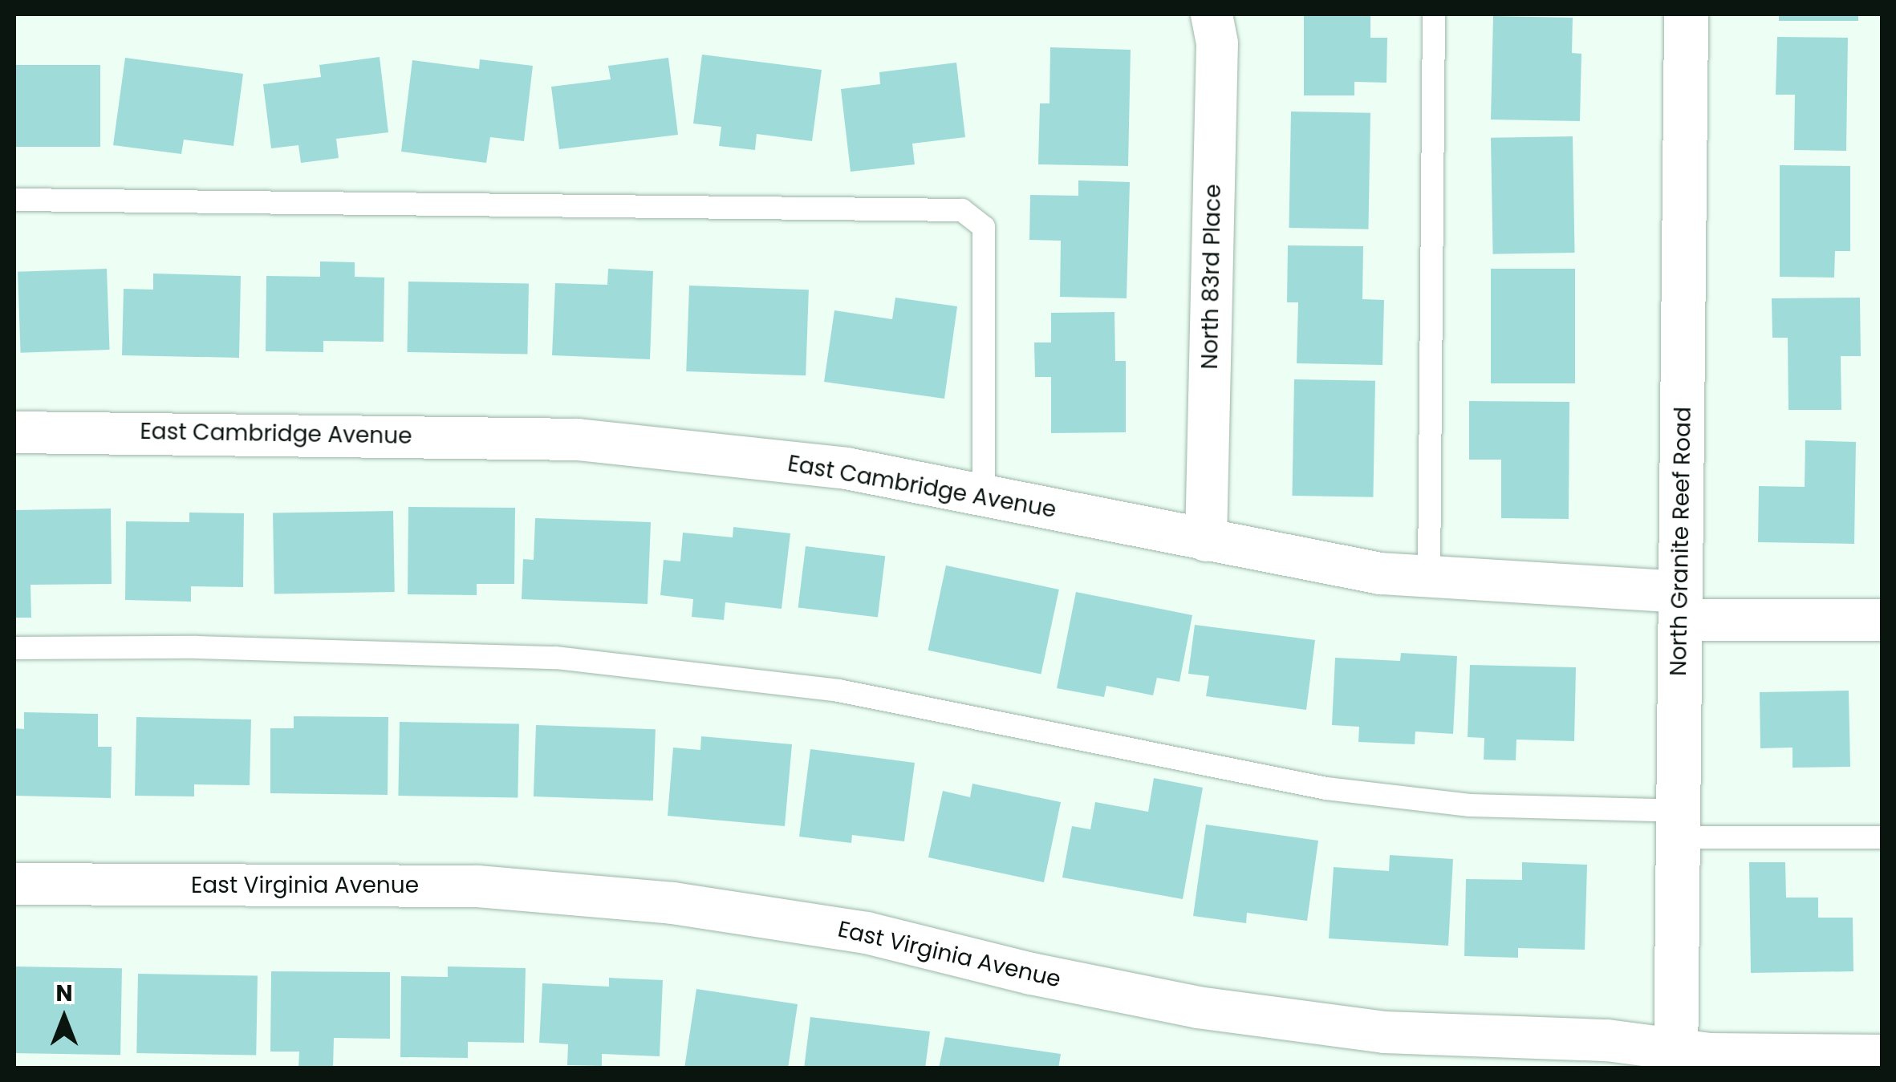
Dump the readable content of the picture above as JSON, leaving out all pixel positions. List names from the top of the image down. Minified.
{"streets":{"street":["North 83rd Place","East Cambridge Avenue","North Granite Reef Road","East Virginia Avenue"]},"crossings":[["North 83rd Place","East Cambridge Avenue"],["East Cambridge Avenue","North Granite Reef Road"],["North Granite Reef Road","East Virginia Avenue"]],"north":"top"}
